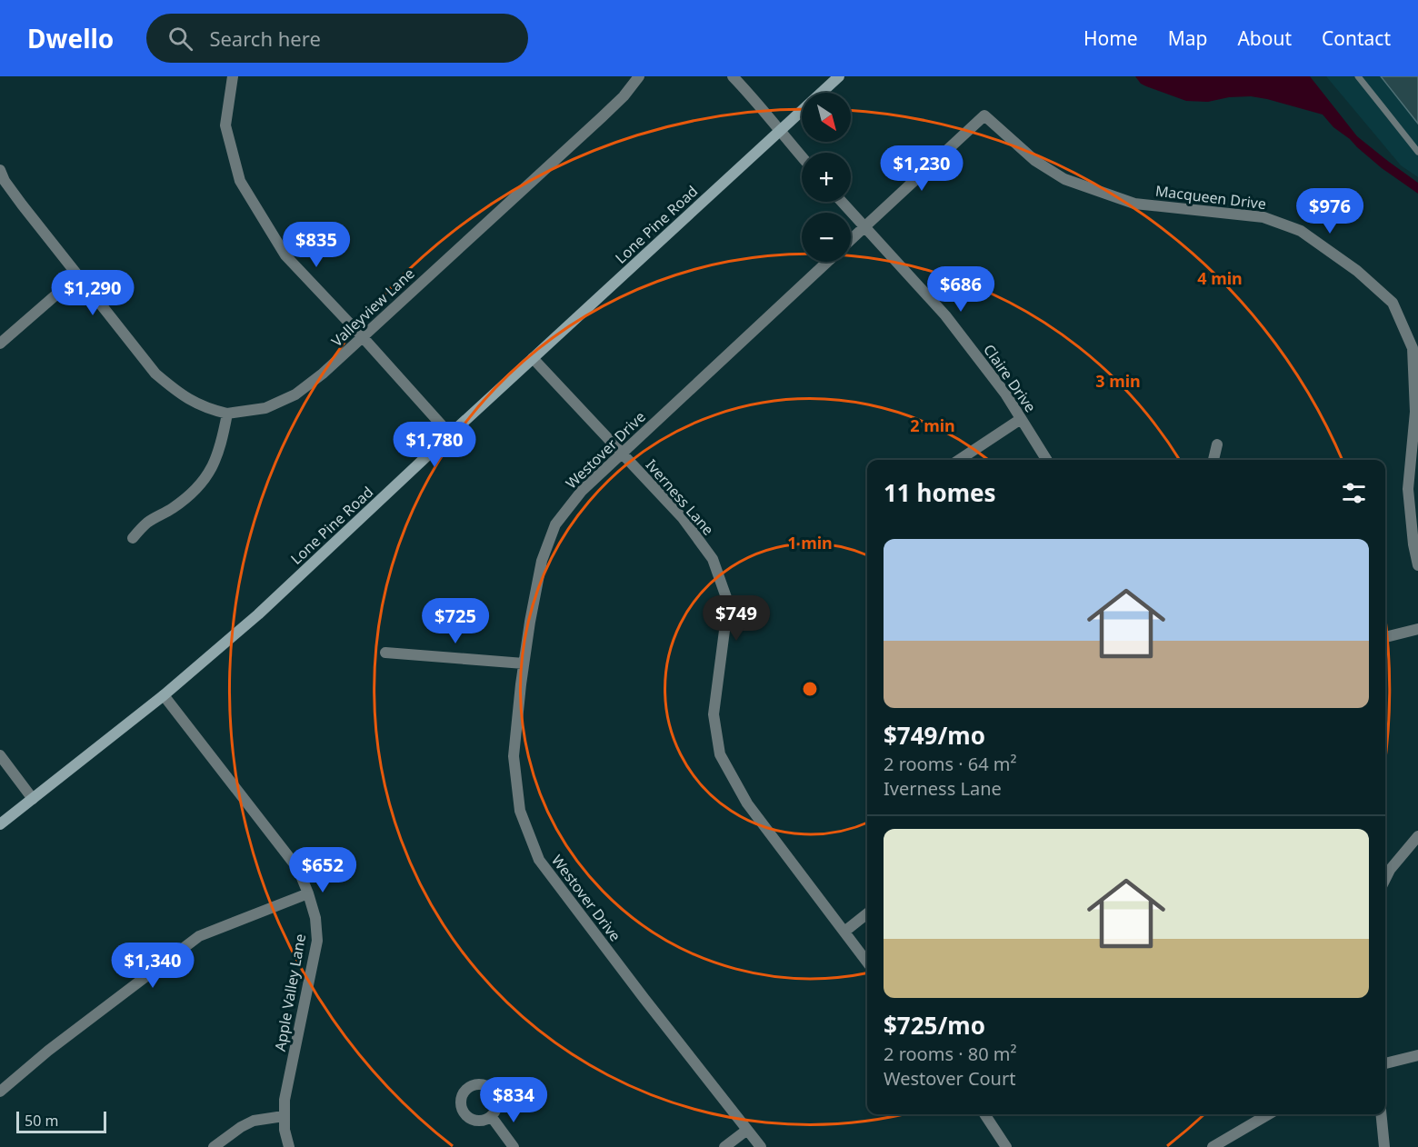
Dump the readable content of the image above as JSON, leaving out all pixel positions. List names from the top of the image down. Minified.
{"streets":{"street":["Macqueen Drive","Lone Pine Road","Valleyview Lane","Claire Drive","Westover Drive","Iverness Lane","Apple Valley Lane"]},"crossings":[["Macqueen Drive","Claire Drive"],["Lone Pine Road","Iverness Lane"],["Lone Pine Road","Apple Valley Lane"],["Westover Drive","Iverness Lane"]],"scale_bar":"50 m","north":"bottom right","page":{"header":"Dwello","search":"Search here","nav":["Home","Map","About","Contact"],"map_buttons":["+","−"],"price":["$1,230","$976","$835","$686","$1,290","$1,780","$749","$725","$652","$1,340","$834"],"heading":"11 homes","list":[{"name":"$749/mo","note":"2 rooms · 64 m² · Iverness Lane"},{"name":"$725/mo","note":"2 rooms · 80 m² · Westover Court"}],"scale":"50 m"},"rings":["4 min","3 min","2 min","1 min"]}
